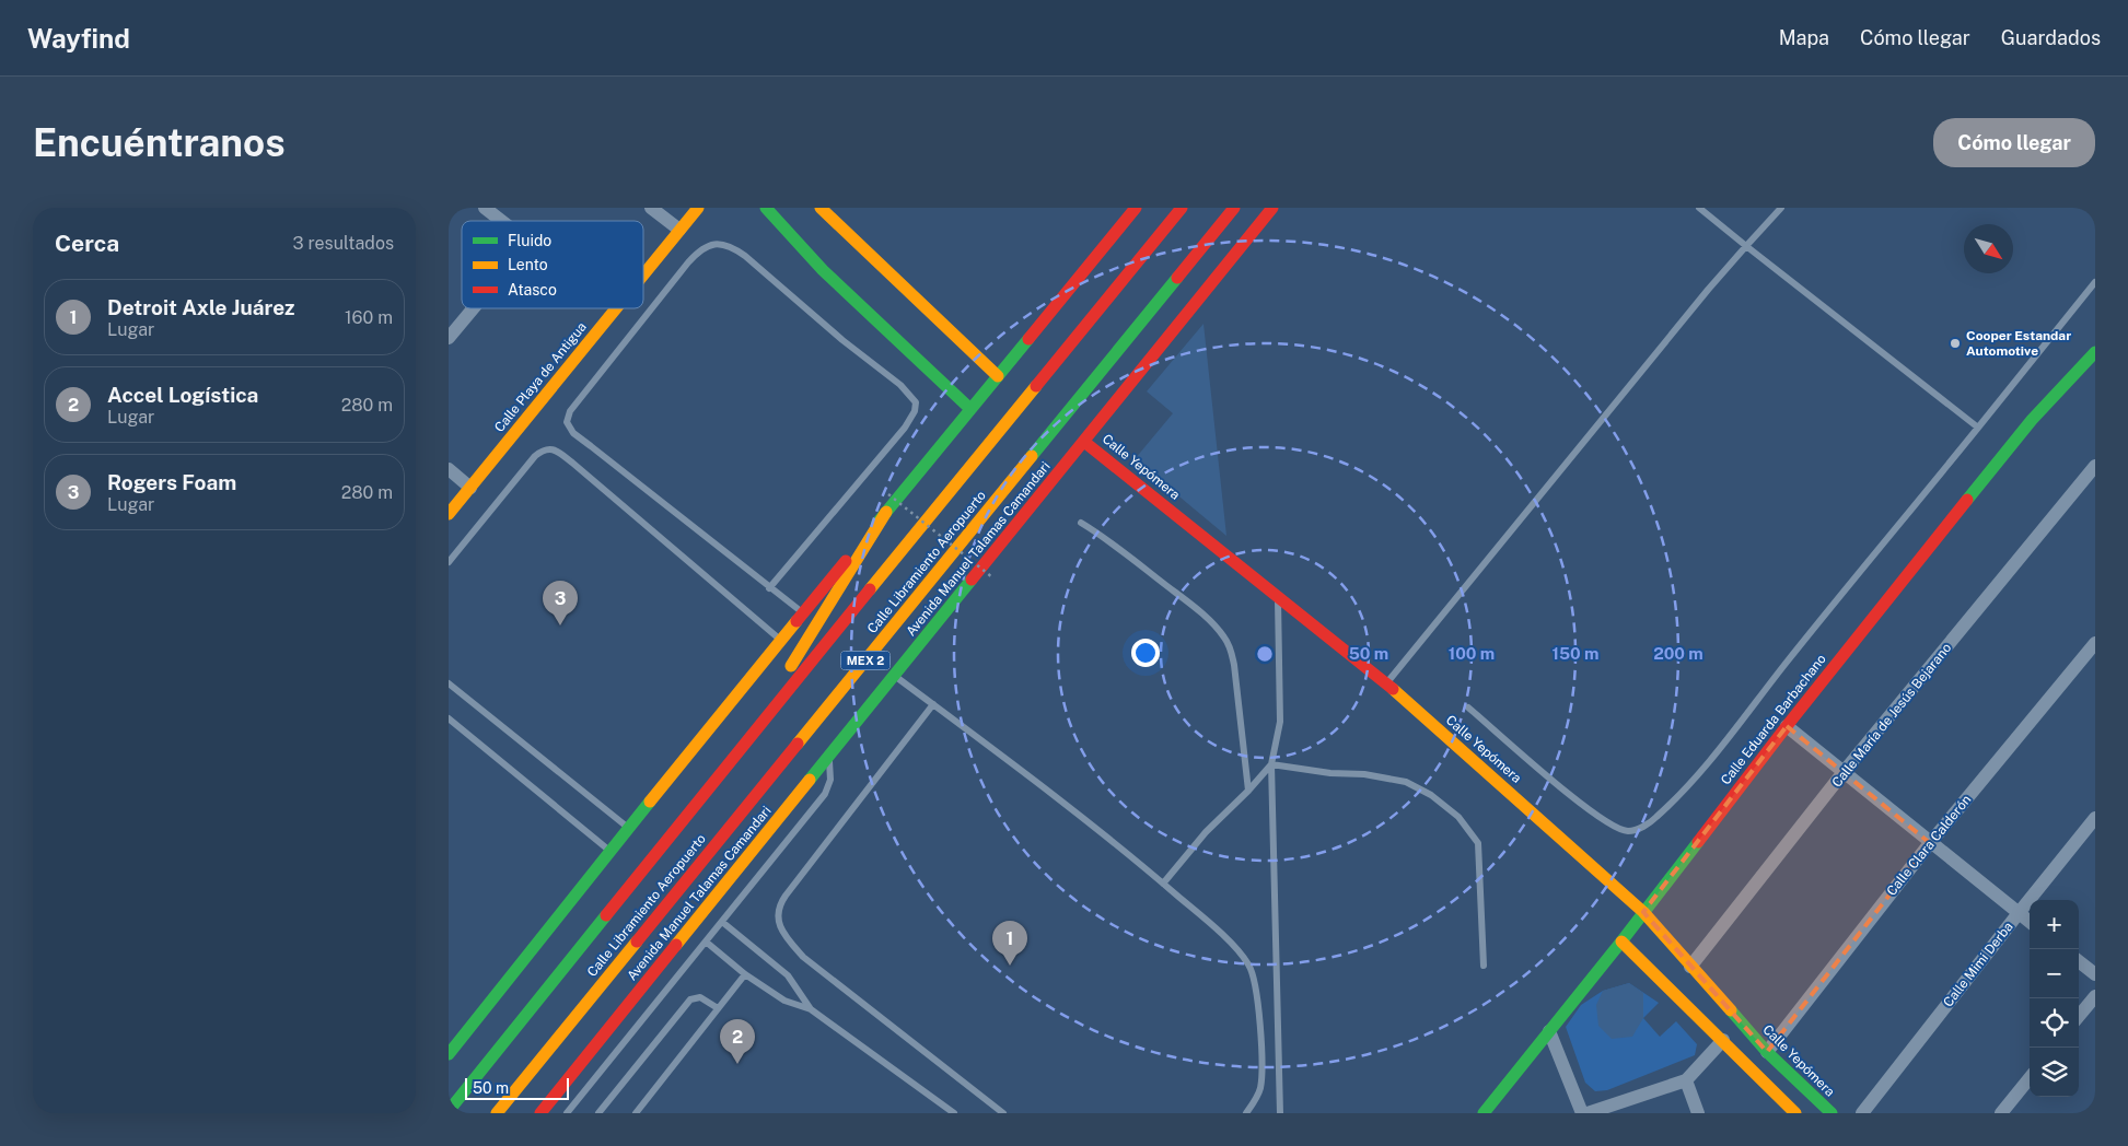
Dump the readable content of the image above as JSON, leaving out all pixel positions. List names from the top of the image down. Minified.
{"streets":{"main road":["Calle Playa de Antigua","Calle Yepómera","Avenida Manuel Talamas Camandari","Calle Libramiento Aeropuerto","MEX 2","Calle Eduarda Barbachano"],"street":["Calle María de Jesús Bejarano","Calle Clara Calderón","Calle Mimi Derba"]},"crossings":[["Calle Yepómera","Avenida Manuel Talamas Camandari"],["Calle Yepómera","Calle María de Jesús Bejarano"],["Calle Yepómera","Calle Eduarda Barbachano"],["Calle Yepómera","Calle Clara Calderón"]],"places":["Cooper Estandar Automotive"],"legend":["Fluido","Lento","Atasco"],"scale_bar":"50 m","north":"bottom right","page":{"header":"Wayfind","nav":["Mapa","Cómo llegar","Guardados"],"buttons":"Cómo llegar","title":"Encuéntranos","heading":["Cerca","3 resultados"],"list":[{"mark":"1","name":"Detroit Axle Juárez","note":"Lugar","value":"160 m"},{"mark":"2","name":"Accel Logística","note":"Lugar","value":"280 m"},{"mark":"3","name":"Rogers Foam","note":"Lugar","value":"280 m"}],"pins":["3","1","2"],"map_buttons":["+","−"],"scale":"50 m"},"rings":["50 m","100 m","150 m","200 m"]}
